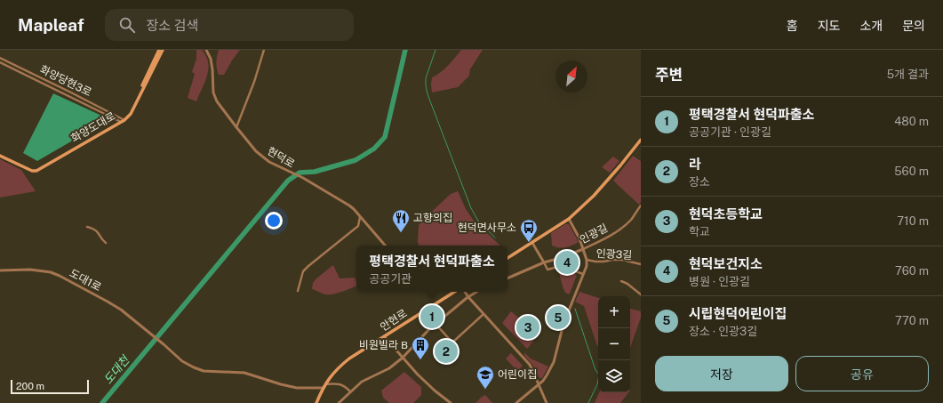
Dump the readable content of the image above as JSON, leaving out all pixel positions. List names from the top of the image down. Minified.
{"streets":{"main road":["화양도대로","안현로"],"street":["화양당현3로","현덕로","인광길","인광3길","도대1로"]},"crossings":[["화양당현3로","화양도대로"],["인광길","인광3길"],["도대1로","안현로"]],"water":["도대천"],"places":{"restaurant":["고향의집"],"bus stop":["현덕면사무소"],"building":["비원빌라 B"],"school or university":["어린이집"]},"scale_bar":"200 m","north":"top right","page":{"header":"Mapleaf","search":"장소 검색","nav":["홈","지도","소개","문의"],"heading":["주변","5개 결과"],"list":[{"mark":"1","name":"평택경찰서 현덕파출소","note":"공공기관 · 인광길","value":"480 m"},{"mark":"2","name":"라","note":"장소","value":"560 m"},{"mark":"3","name":"현덕초등학교","note":"학교","value":"710 m"},{"mark":"4","name":"현덕보건지소","note":"병원 · 인광길","value":"760 m"},{"mark":"5","name":"시립현덕어린이집","note":"장소 · 인광3길","value":"770 m"}],"popup":["평택경찰서 현덕파출소","공공기관"],"pins":["4","1","5","3","2"],"map_buttons":["+","−"],"buttons":["저장","공유"],"scale":"200 m"}}
